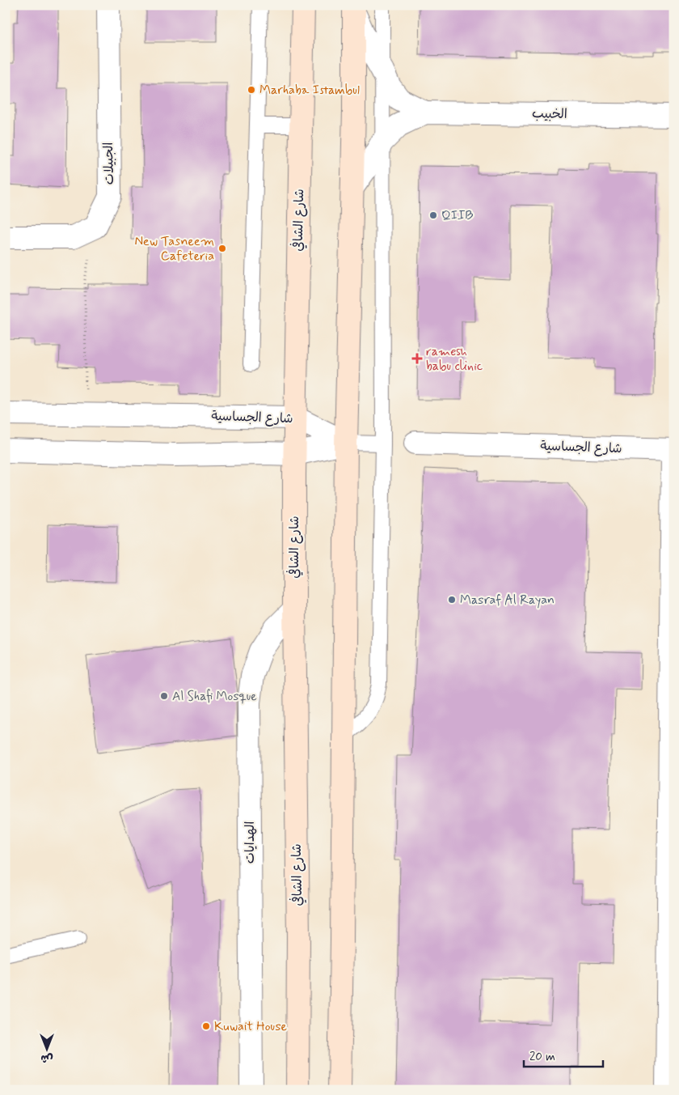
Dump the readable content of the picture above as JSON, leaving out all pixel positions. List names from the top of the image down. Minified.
{"streets":{"main road":["شارع الشافي"],"street":["الخبيب","الجبيلات","شارع الجساسية","الهدايات"]},"crossings":[["شارع الشافي","شارع الجساسية"],["شارع الشافي","الهدايات"]],"places":{"other":["Marhaba Istambul","QIIB","New Tasneem Cafeteria","Masraf Al Rayan","Al Shafi Mosque","Kuwait House"],"health":["ramesh babu clinic"]},"scale_bar":"20 m","north":"bottom"}
